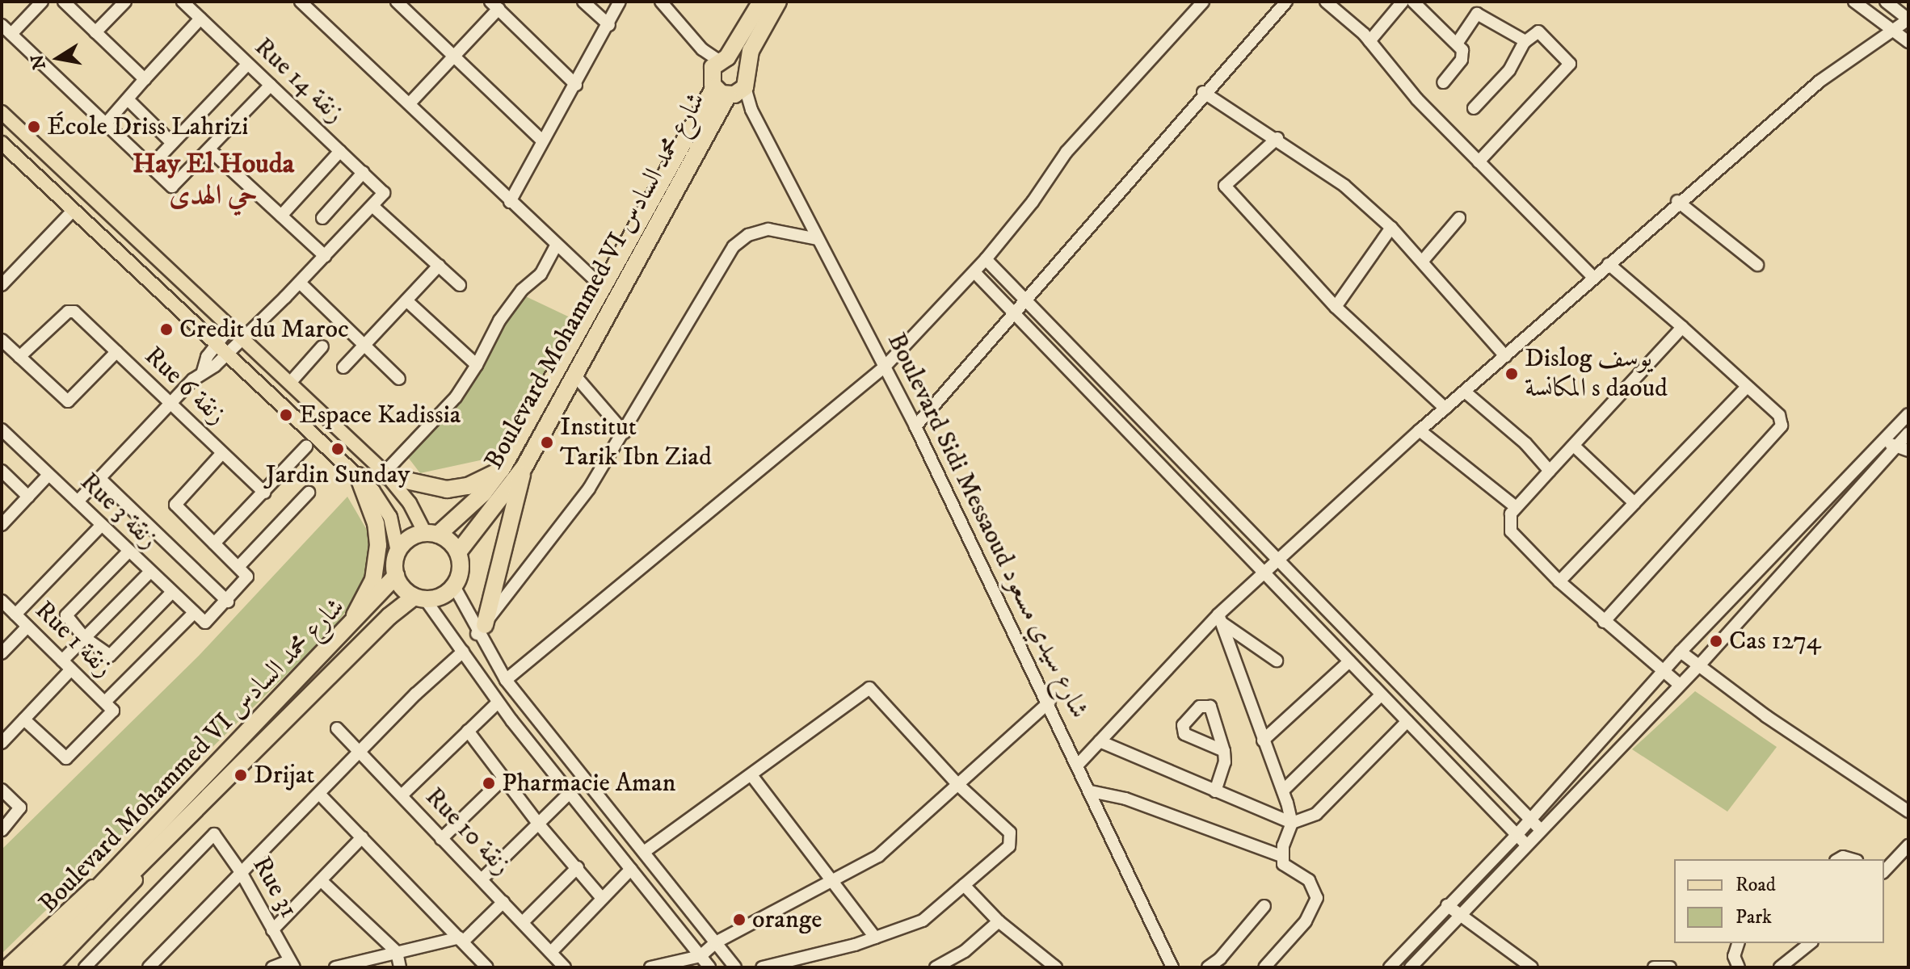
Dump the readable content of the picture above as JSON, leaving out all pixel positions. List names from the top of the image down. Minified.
{"streets":{"highway":["Boulevard Mohammed VI شارع محمد السادس"],"street":["Rue 14 زنقة","Rue 6 زنقة","Rue 3 زنقة","Boulevard Sidi Messaoud شارع سيدي مسعود","Rue 1 زنقة","Rue 10 زنقة","Rue 31"]},"crossings":[["Boulevard Mohammed VI شارع محمد السادس","Boulevard Sidi Messaoud شارع سيدي مسعود"]],"districts":["Hay El Houda حي الهدى"],"places":["École Driss Lahrizi","Credit du Maroc","Dislog يوسف المكانسة s daoud","Espace Kadissia","Institut Tarik Ibn Ziad","Jardin Sunday","Cas 1274","Drijat","Pharmacie Aman","orange"],"legend":["Road","Park"],"north":"left"}
